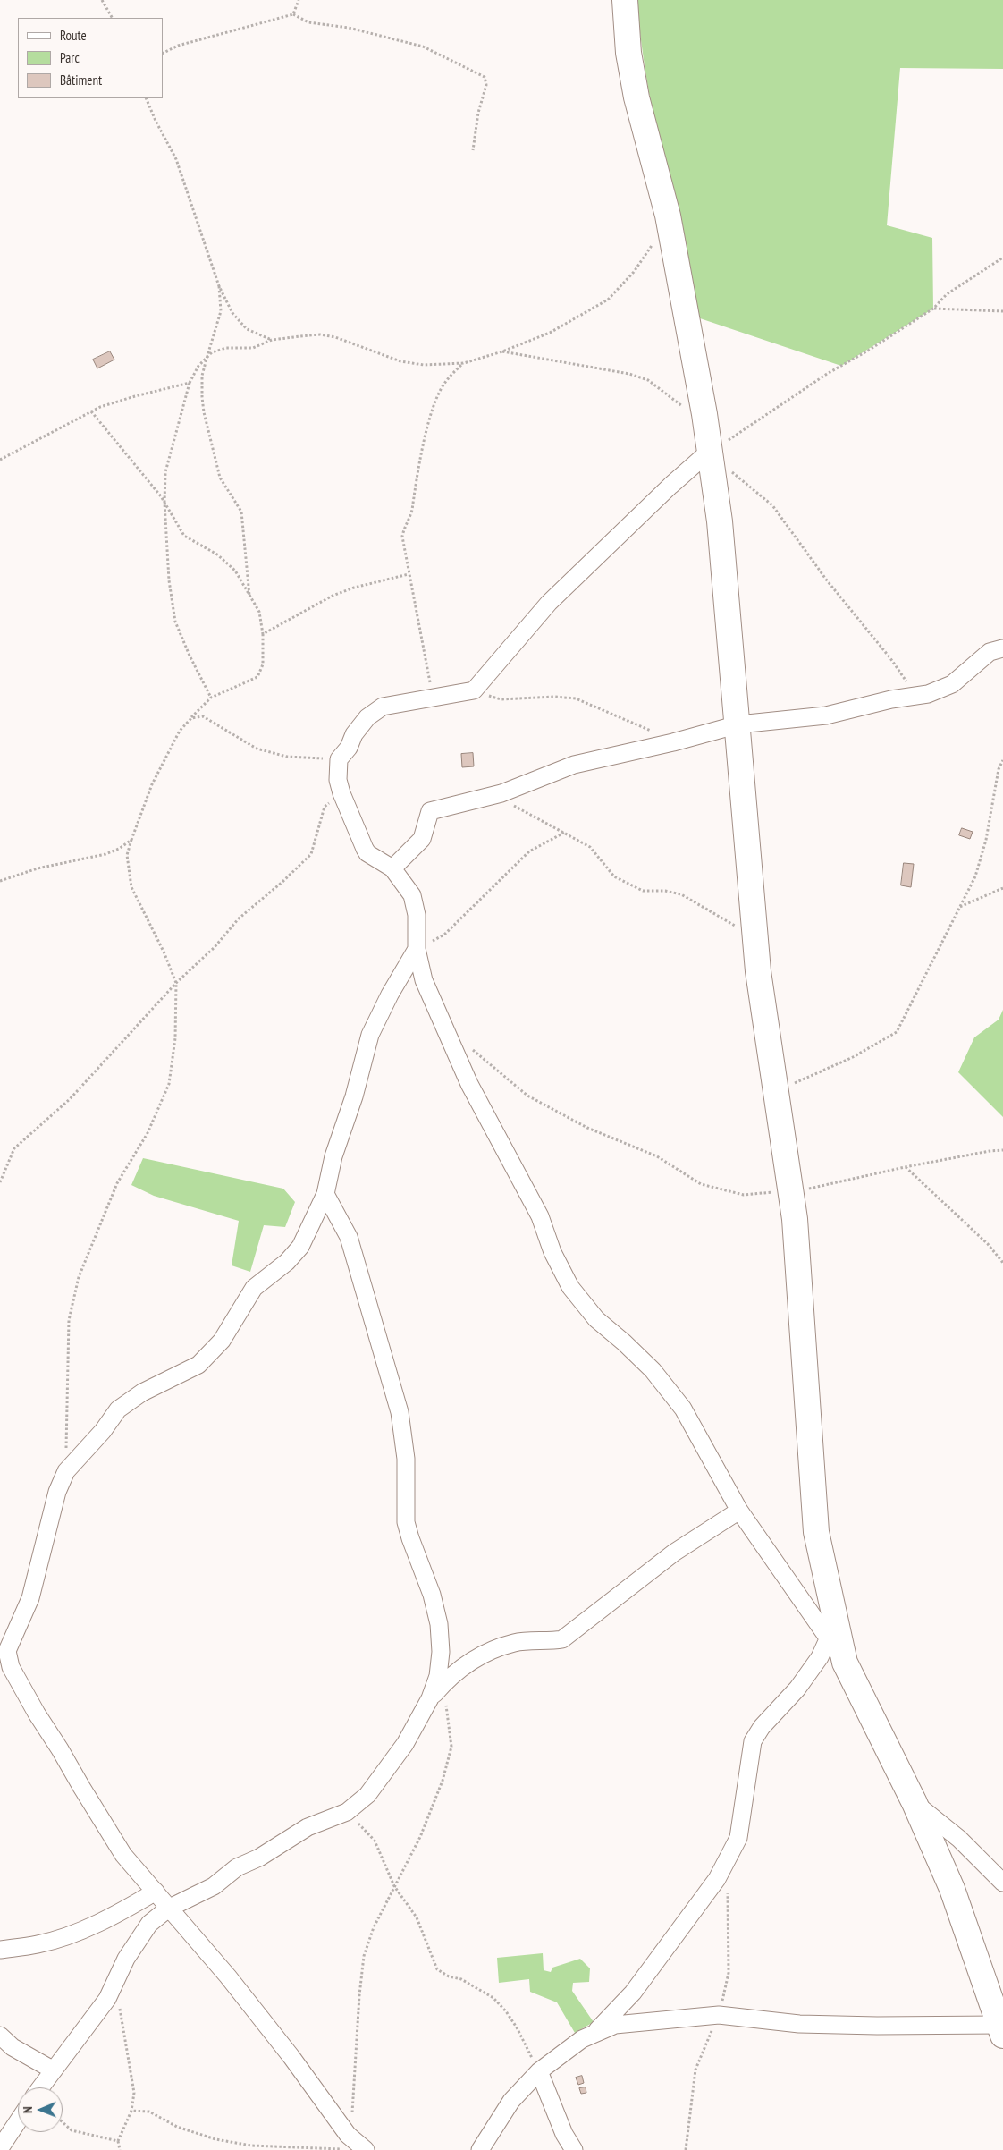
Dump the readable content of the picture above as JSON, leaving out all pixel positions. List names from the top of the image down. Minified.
{"legend":["Route","Parc","Bâtiment"],"north":"left"}
